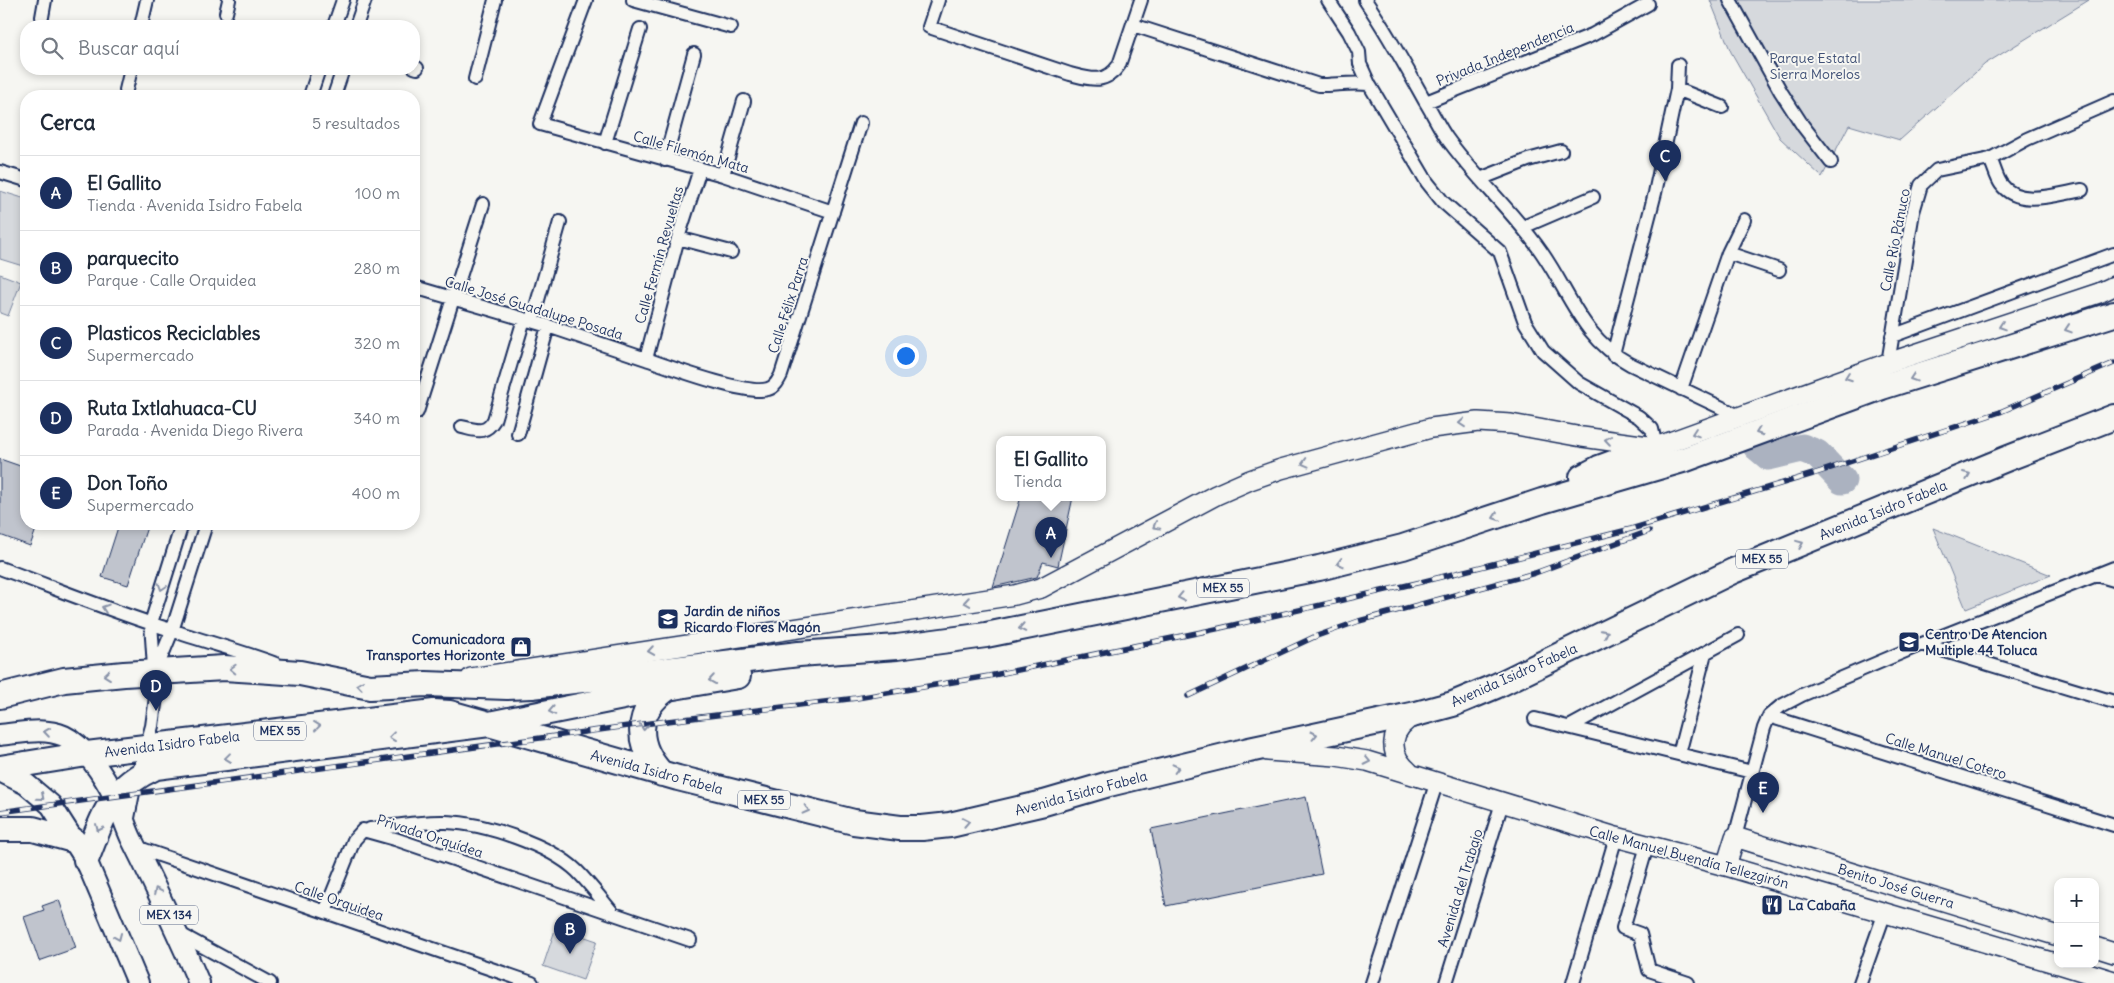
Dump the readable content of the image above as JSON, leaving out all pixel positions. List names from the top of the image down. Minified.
{"streets":{"highway":["Avenida Isidro Fabela","MEX 55"],"main road":["Calle Manuel Buendía Tellezgirón","Benito José Guerra","MEX 134"],"street":["Privada Independencia","Calle Filemón Mata","Calle Río Pánuco","Calle Fermín Revueltas","Calle Félix Parra","Calle José Guadalupe Posada","Calle Manuel Cotero","Privada Orquídea","Avenida del Trabajo","Calle Orquidea"]},"crossings":[["Calle Filemón Mata","Calle Fermín Revueltas"],["Calle Filemón Mata","Calle Félix Parra"],["Calle Río Pánuco","MEX 55"],["Calle Fermín Revueltas","Calle Félix Parra"],["Calle Fermín Revueltas","Calle José Guadalupe Posada"],["Calle Félix Parra","Calle José Guadalupe Posada"],["Avenida Isidro Fabela","Calle Manuel Buendía Tellezgirón"],["Avenida Isidro Fabela","MEX 134"],["Calle Manuel Buendía Tellezgirón","Avenida del Trabajo"],["Calle Orquidea","MEX 134"]],"parks":["Parque Estatal Sierra Morelos"],"places":{"school or university":["Jardin de niños Ricardo Flores Magón","Centro De Atencion Multiple 44 Toluca"],"shop":["Comunicadora Transportes Horizonte"],"restaurant":["La Cabaña"]},"page":{"search":"Buscar aquí","heading":["Cerca","5 resultados"],"pins":["C","A","D","E","B"],"list":[{"mark":"A","name":"El Gallito","note":"Tienda · Avenida Isidro Fabela","value":"100 m"},{"mark":"B","name":"parquecito","note":"Parque · Calle Orquidea","value":"280 m"},{"mark":"C","name":"Plasticos Reciclables","note":"Supermercado","value":"320 m"},{"mark":"D","name":"Ruta Ixtlahuaca-CU","note":"Parada · Avenida Diego Rivera","value":"340 m"},{"mark":"E","name":"Don Toño","note":"Supermercado","value":"400 m"}],"popup":["El Gallito","Tienda"],"map_buttons":["+","−"]}}
